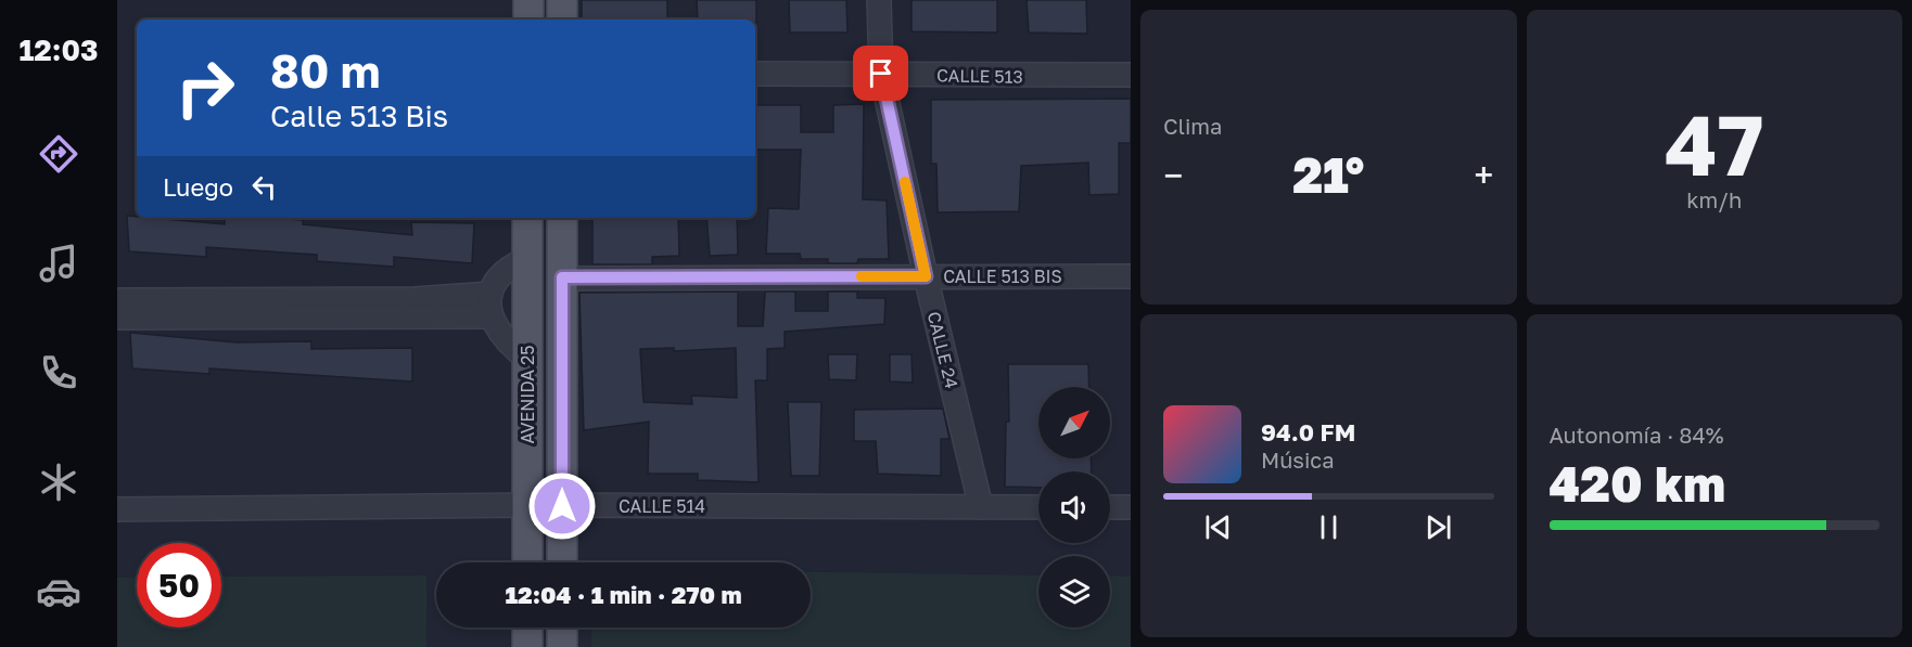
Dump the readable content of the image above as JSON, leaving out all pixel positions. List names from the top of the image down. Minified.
{"streets":{"main road":["AVENIDA 25"],"street":["CALLE 513","CALLE 513 BIS","CALLE 24","CALLE 514"]},"crossings":[["CALLE 513","CALLE 24"],["CALLE 513 BIS","CALLE 24"],["CALLE 513 BIS","AVENIDA 25"],["CALLE 24","CALLE 514"],["AVENIDA 25","CALLE 514"]],"north":"top right","page":{"tabs":"12:03","tile":["Clima",["47","km/h"],["Autonomía · 84%","420 km"]],"turn":["80 m","Calle 513 Bis"],"heat":["−","21°","+"],"then":"Luego","song":["94.0 FM","Música"],"limit":"50","trip":"12:04 · 1 min · 270 m"}}
